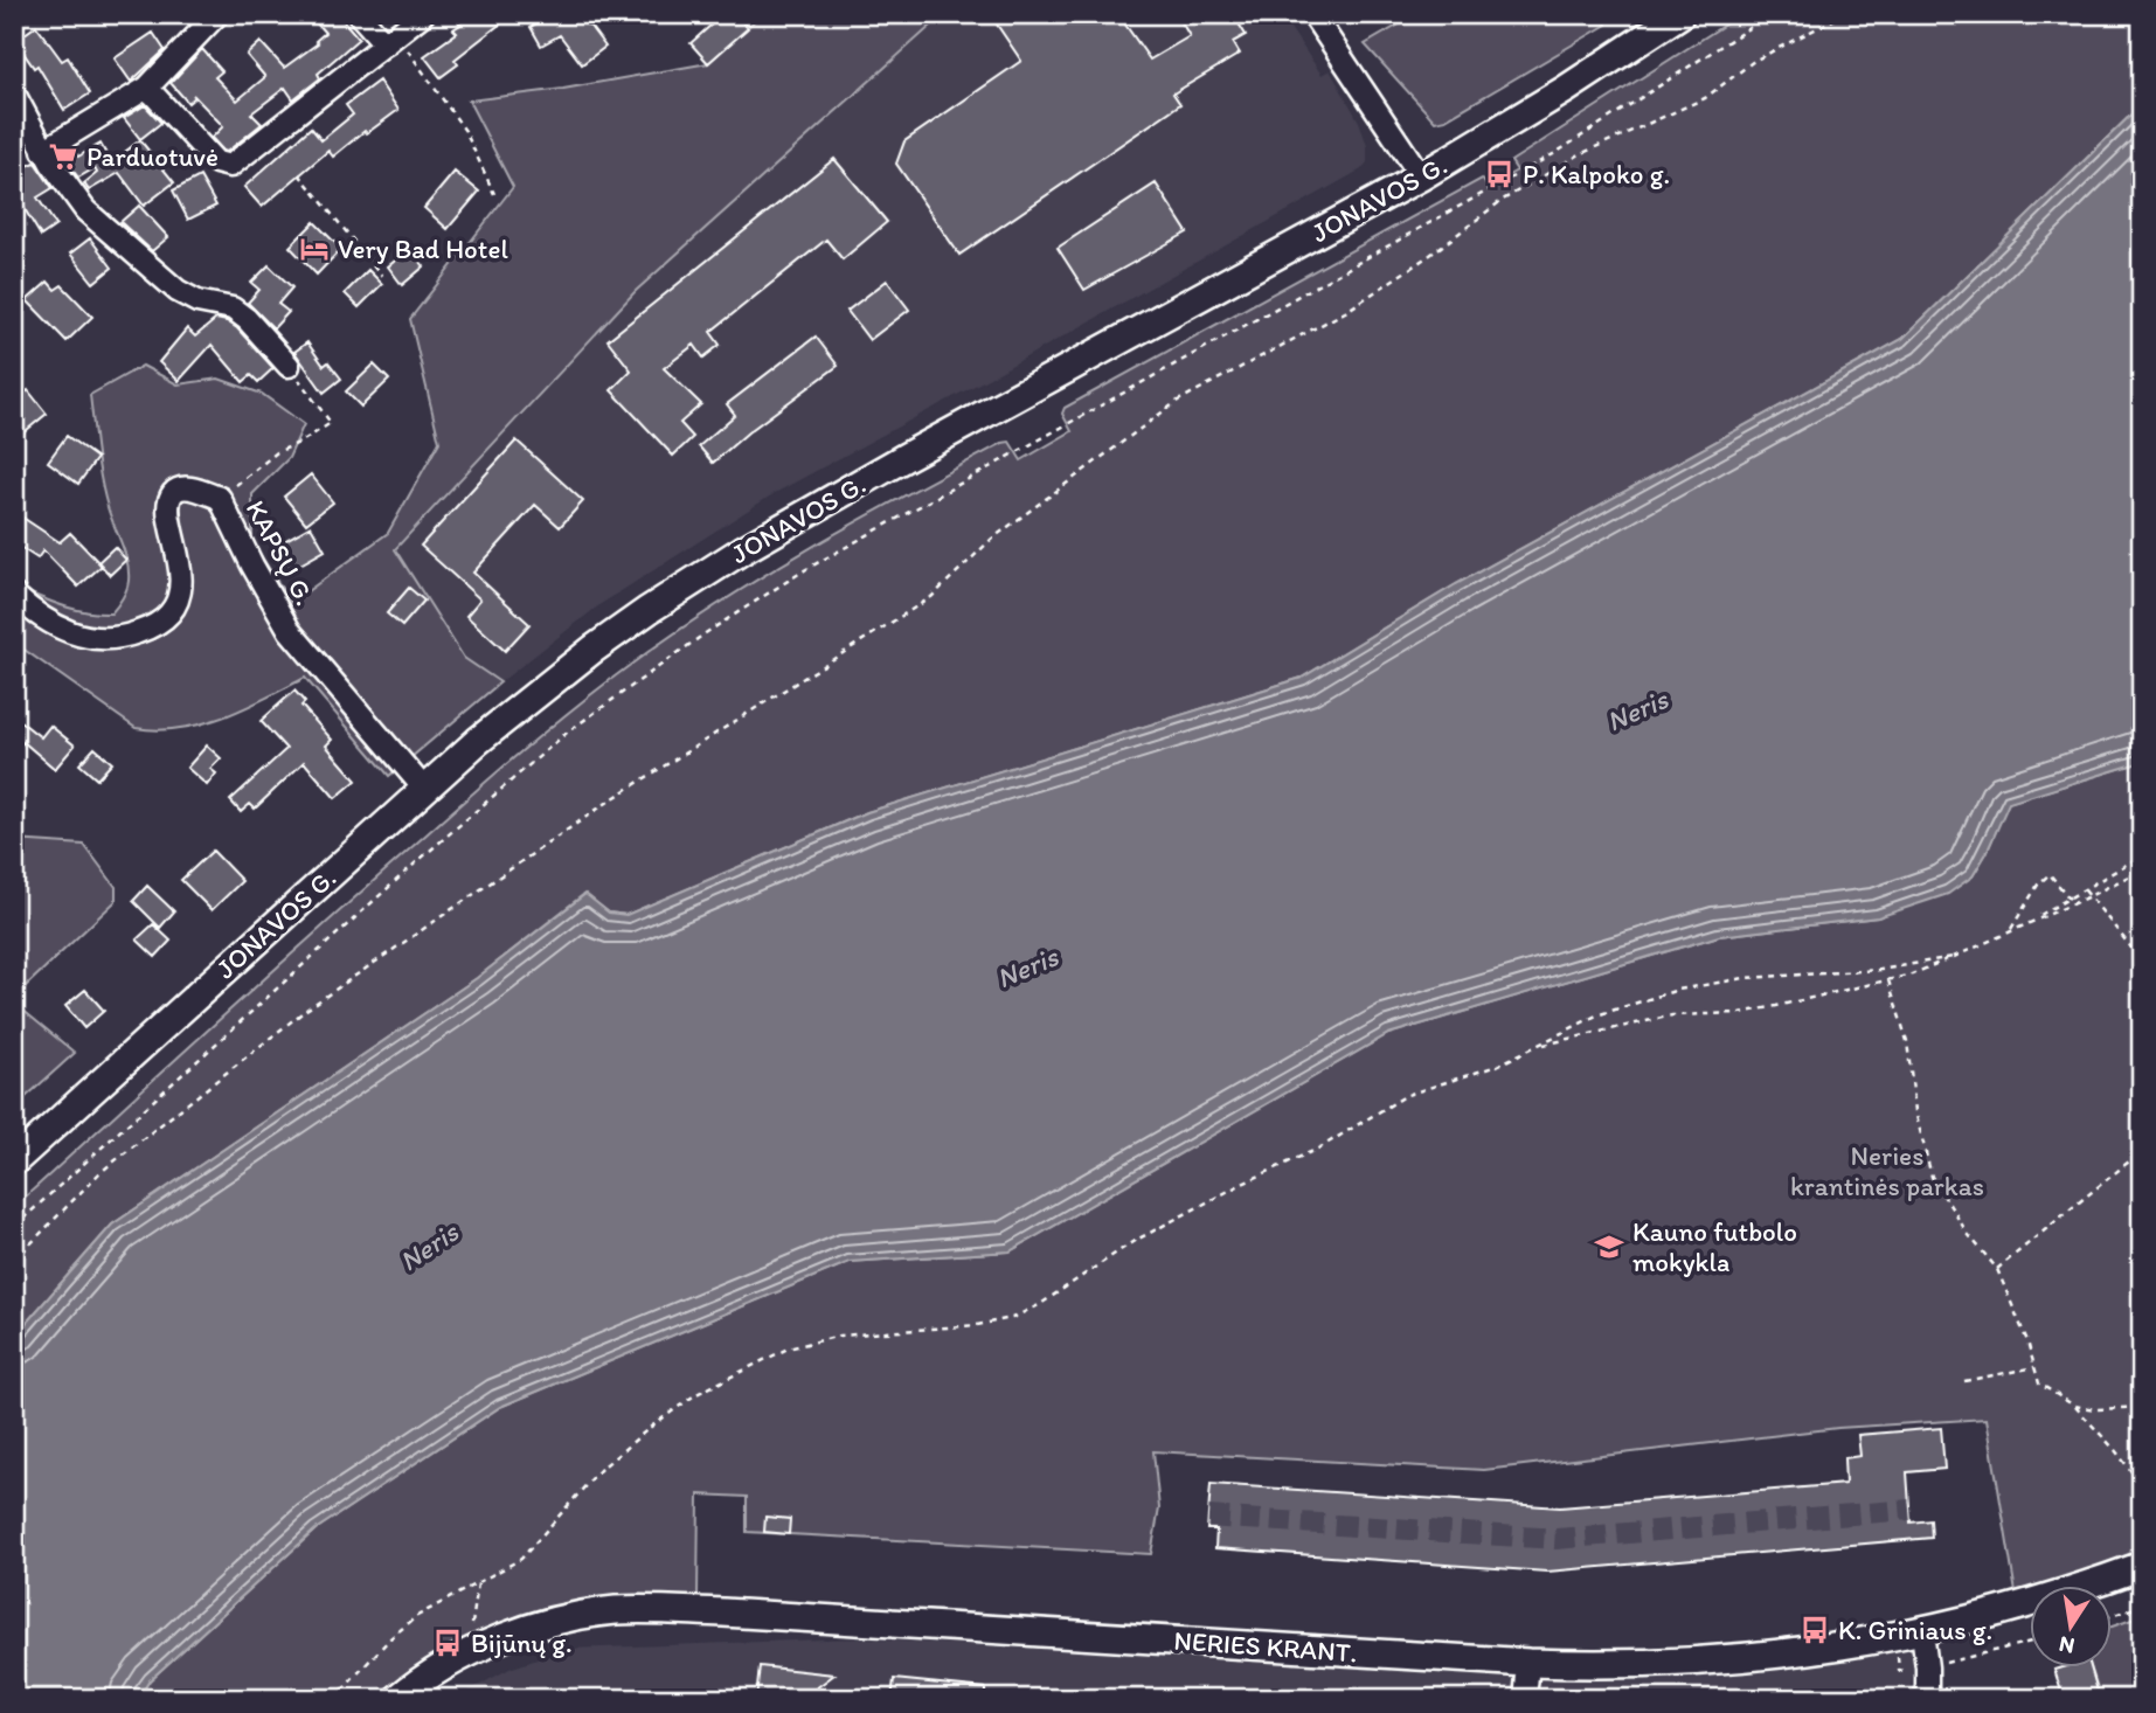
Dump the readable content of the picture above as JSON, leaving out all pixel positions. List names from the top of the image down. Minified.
{"streets":{"main road":["JONAVOS G.","NERIES KRANT."],"street":["KAPSŲ G."]},"crossings":[["JONAVOS G.","KAPSŲ G."]],"water":["Neris"],"parks":["Neries krantinės parkas"],"places":{"supermarket":["Parduotuvė"],"bus stop":["P. Kalpoko g.","K. Griniaus g.","Bijūnų g."],"hotel":["Very Bad Hotel"],"school or university":["Kauno futbolo mokykla"]},"north":"bottom"}
